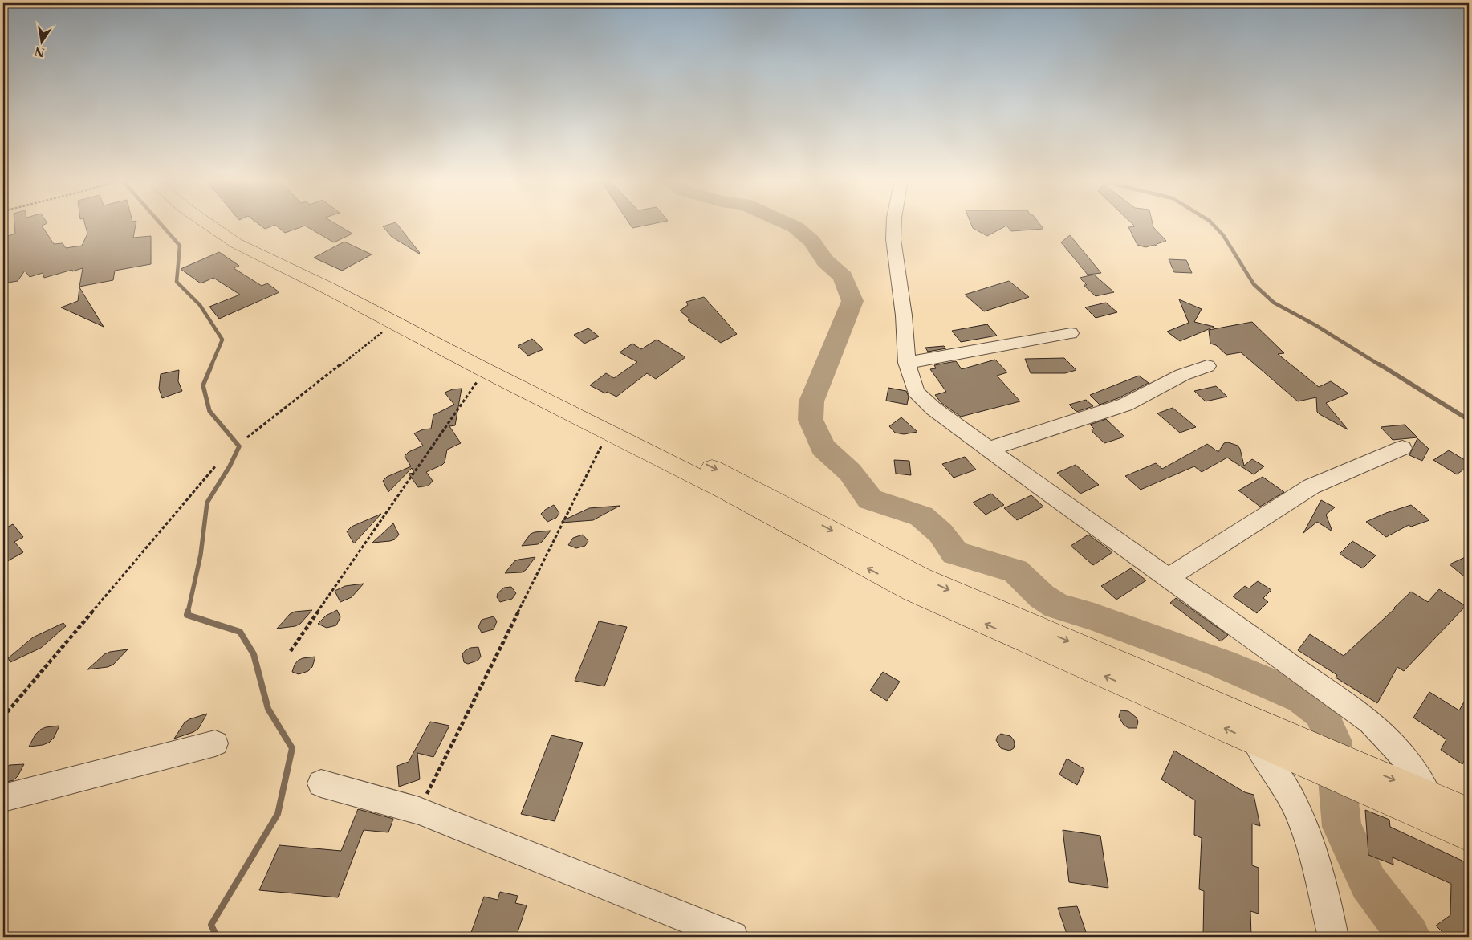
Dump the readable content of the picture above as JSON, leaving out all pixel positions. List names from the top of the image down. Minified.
{"north":"bottom"}
